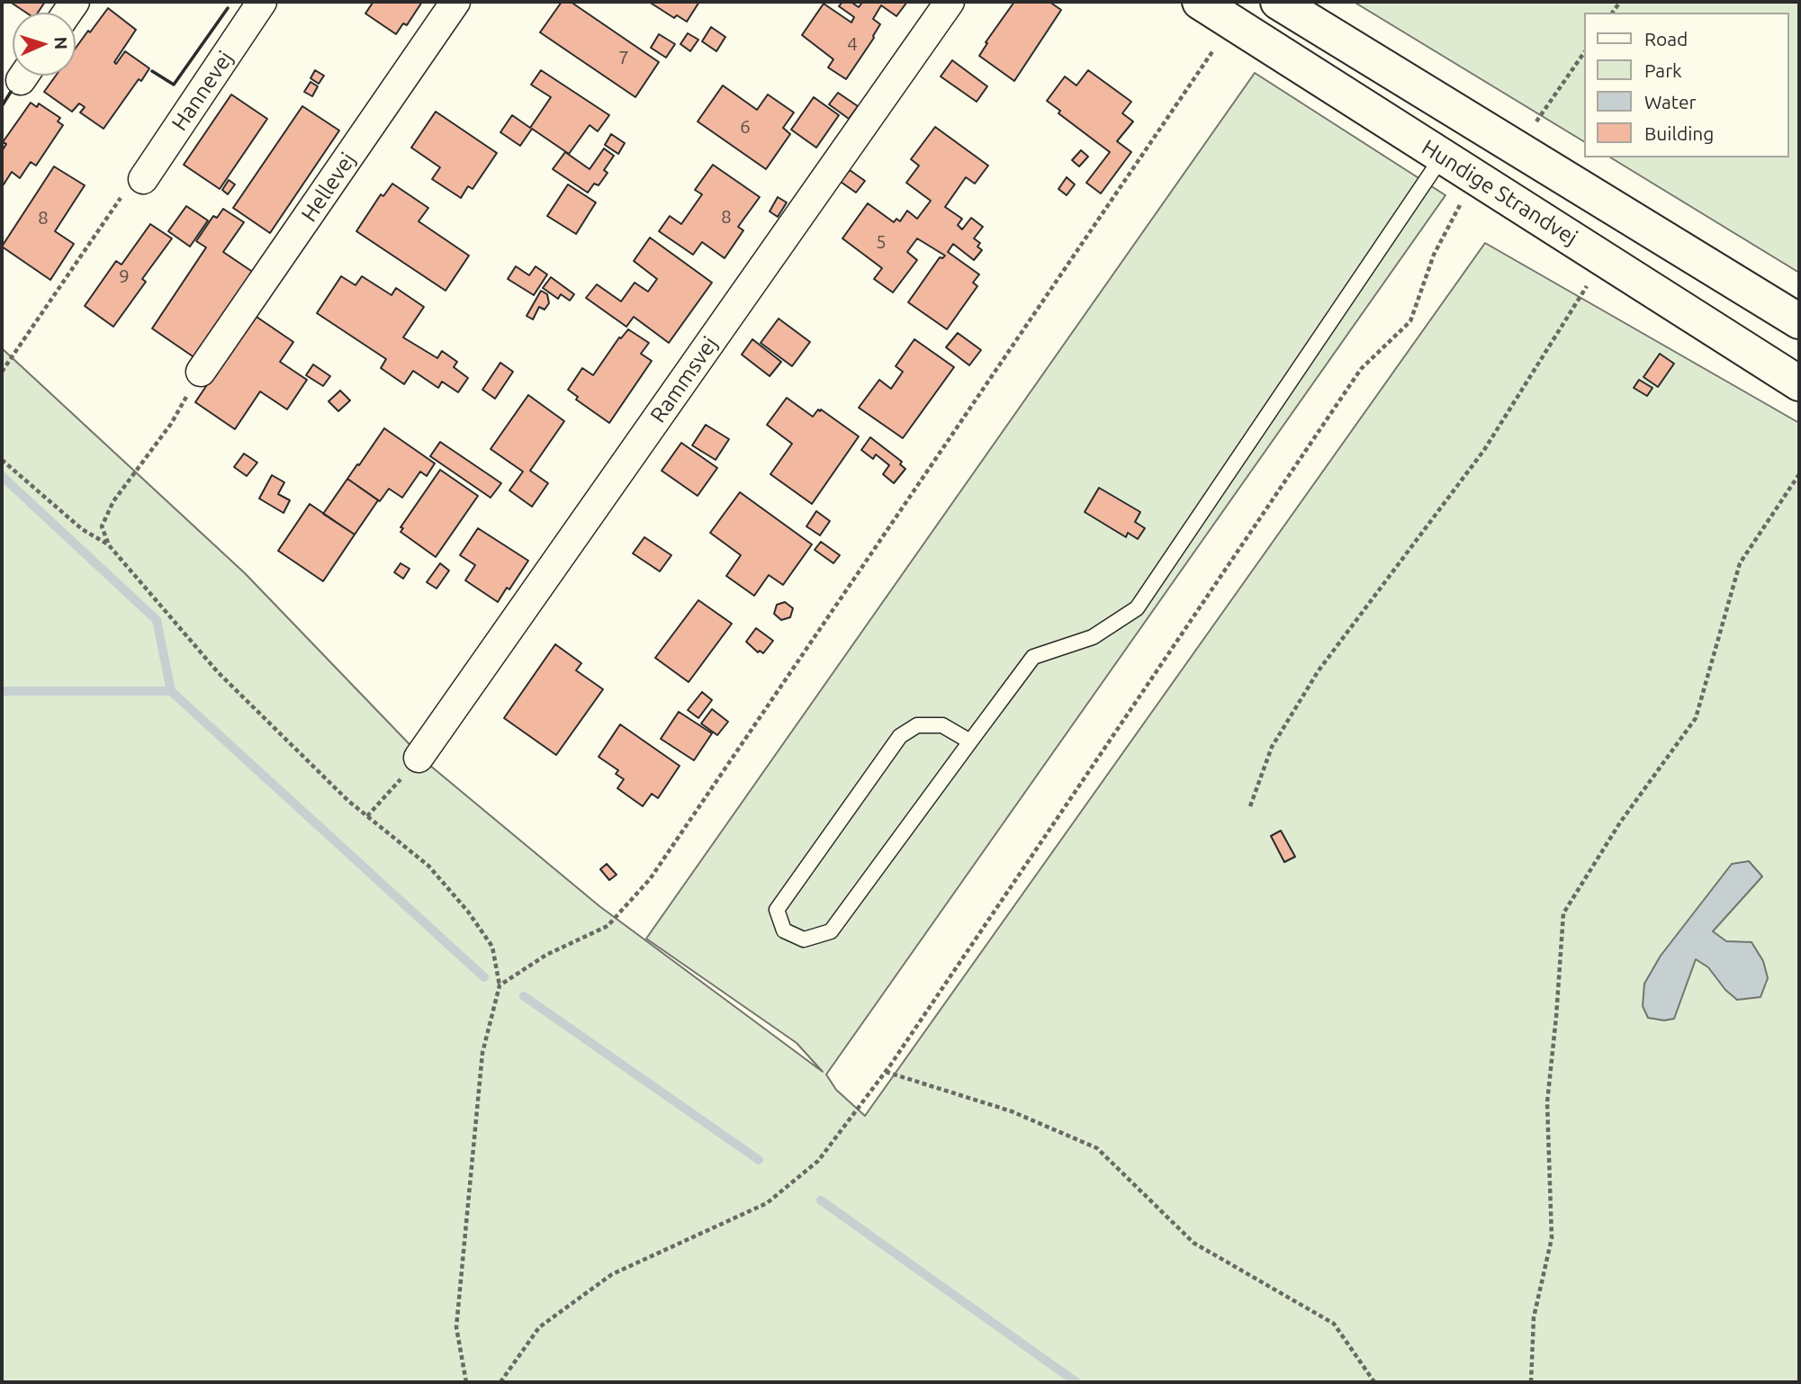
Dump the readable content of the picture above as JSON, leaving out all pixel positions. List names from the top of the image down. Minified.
{"streets":{"main road":["Hundige Strandvej"],"street":["Hannevej","Hellevej","Rammsvej"]},"house_numbers":["4","7","6","8","8","5","9"],"legend":["Road","Park","Water","Building"],"north":"right"}
